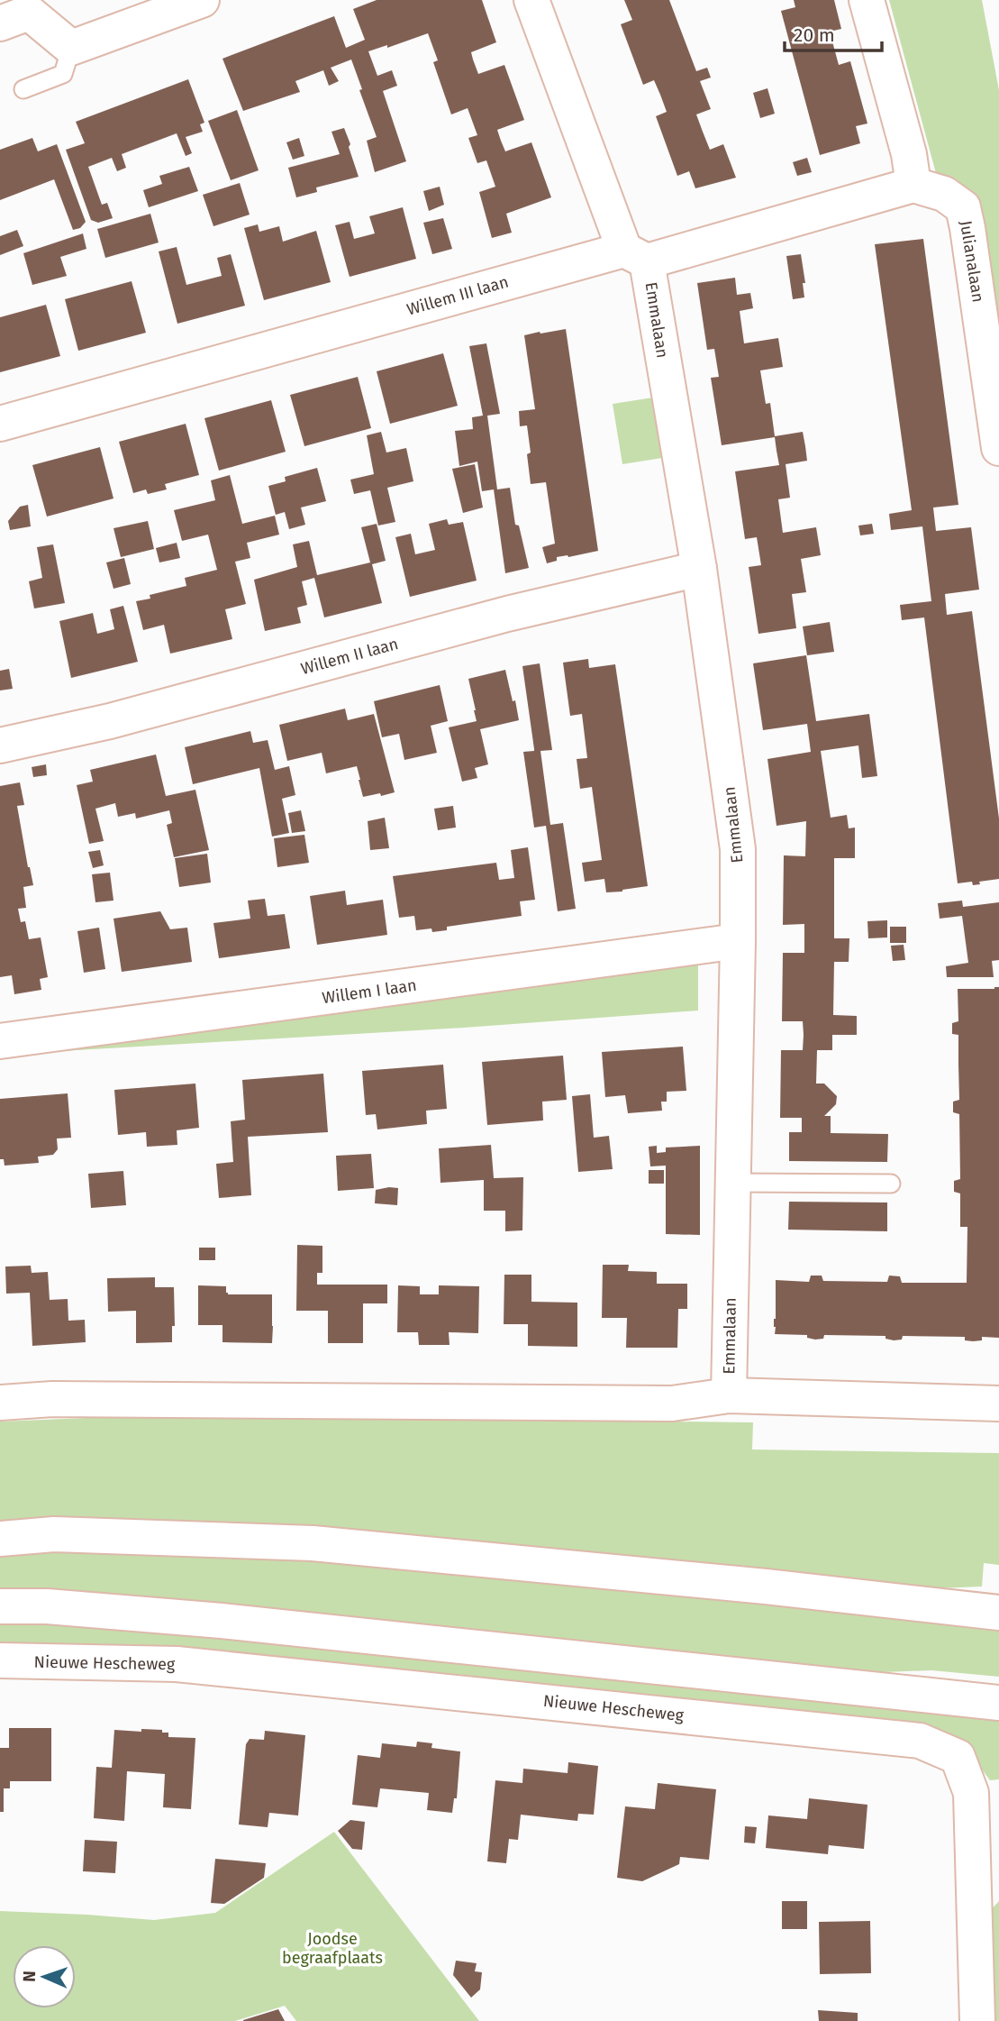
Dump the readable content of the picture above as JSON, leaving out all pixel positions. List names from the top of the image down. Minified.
{"streets":{"street":["Julianalaan","Willem III laan","Emmalaan","Willem II laan","Willem I laan","Nieuwe Hescheweg"]},"crossings":[["Julianalaan","Willem III laan"],["Willem III laan","Emmalaan"],["Emmalaan","Willem II laan"],["Emmalaan","Willem I laan"]],"parks":["Joodse begraafplaats"],"scale_bar":"20 m","north":"left"}
